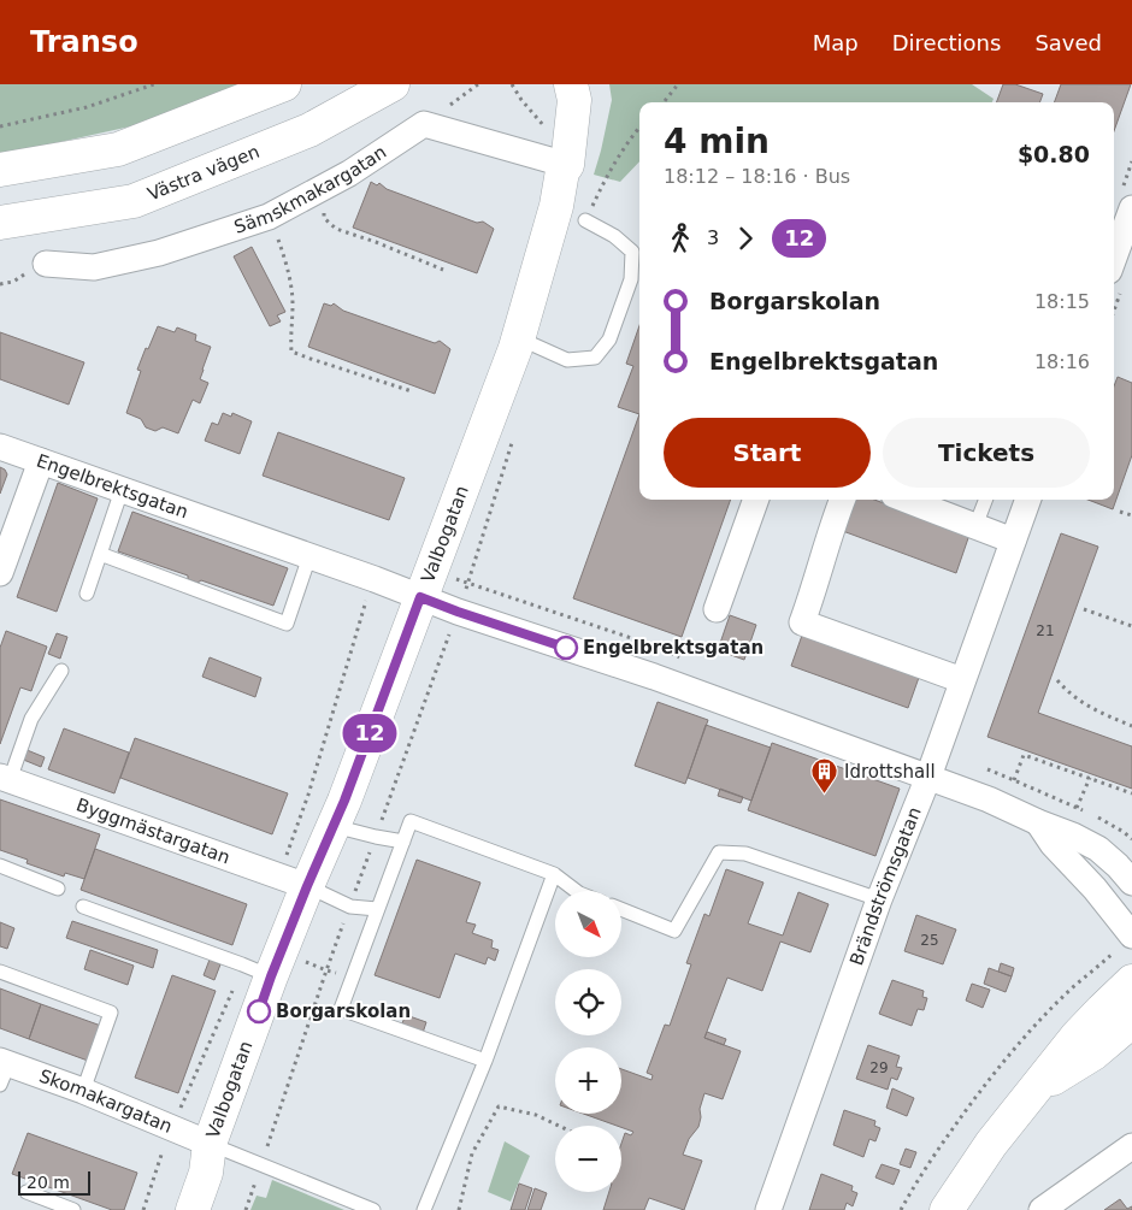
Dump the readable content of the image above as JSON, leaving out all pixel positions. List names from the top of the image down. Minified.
{"streets":{"street":["Västra vägen","Sämskmakargatan","Engelbrektsgatan","Valbogatan","Byggmästargatan","Brändströmsgatan","Skomakargatan"]},"crossings":[["Sämskmakargatan","Valbogatan"],["Engelbrektsgatan","Valbogatan"],["Engelbrektsgatan","Brändströmsgatan"],["Valbogatan","Byggmästargatan"],["Valbogatan","Skomakargatan"]],"places":{"other":["Engelbrektsgatan","Borgarskolan"],"building":["Idrottshall"]},"lines":["bus line 12"],"house_numbers":["21","25","29"],"scale_bar":"20 m","north":"bottom right","page":{"header":"Transo","nav":["Map","Directions","Saved"],"on_map":"12","heading":["4 min","18:12 – 18:16 · Bus","$0.80"],"legs":["3","12"],"list":[{"name":"Borgarskolan","value":"18:15"},{"name":"Engelbrektsgatan","value":"18:16"}],"buttons":["Start","Tickets"],"map_buttons":["+","−"],"scale":"20 m"}}
